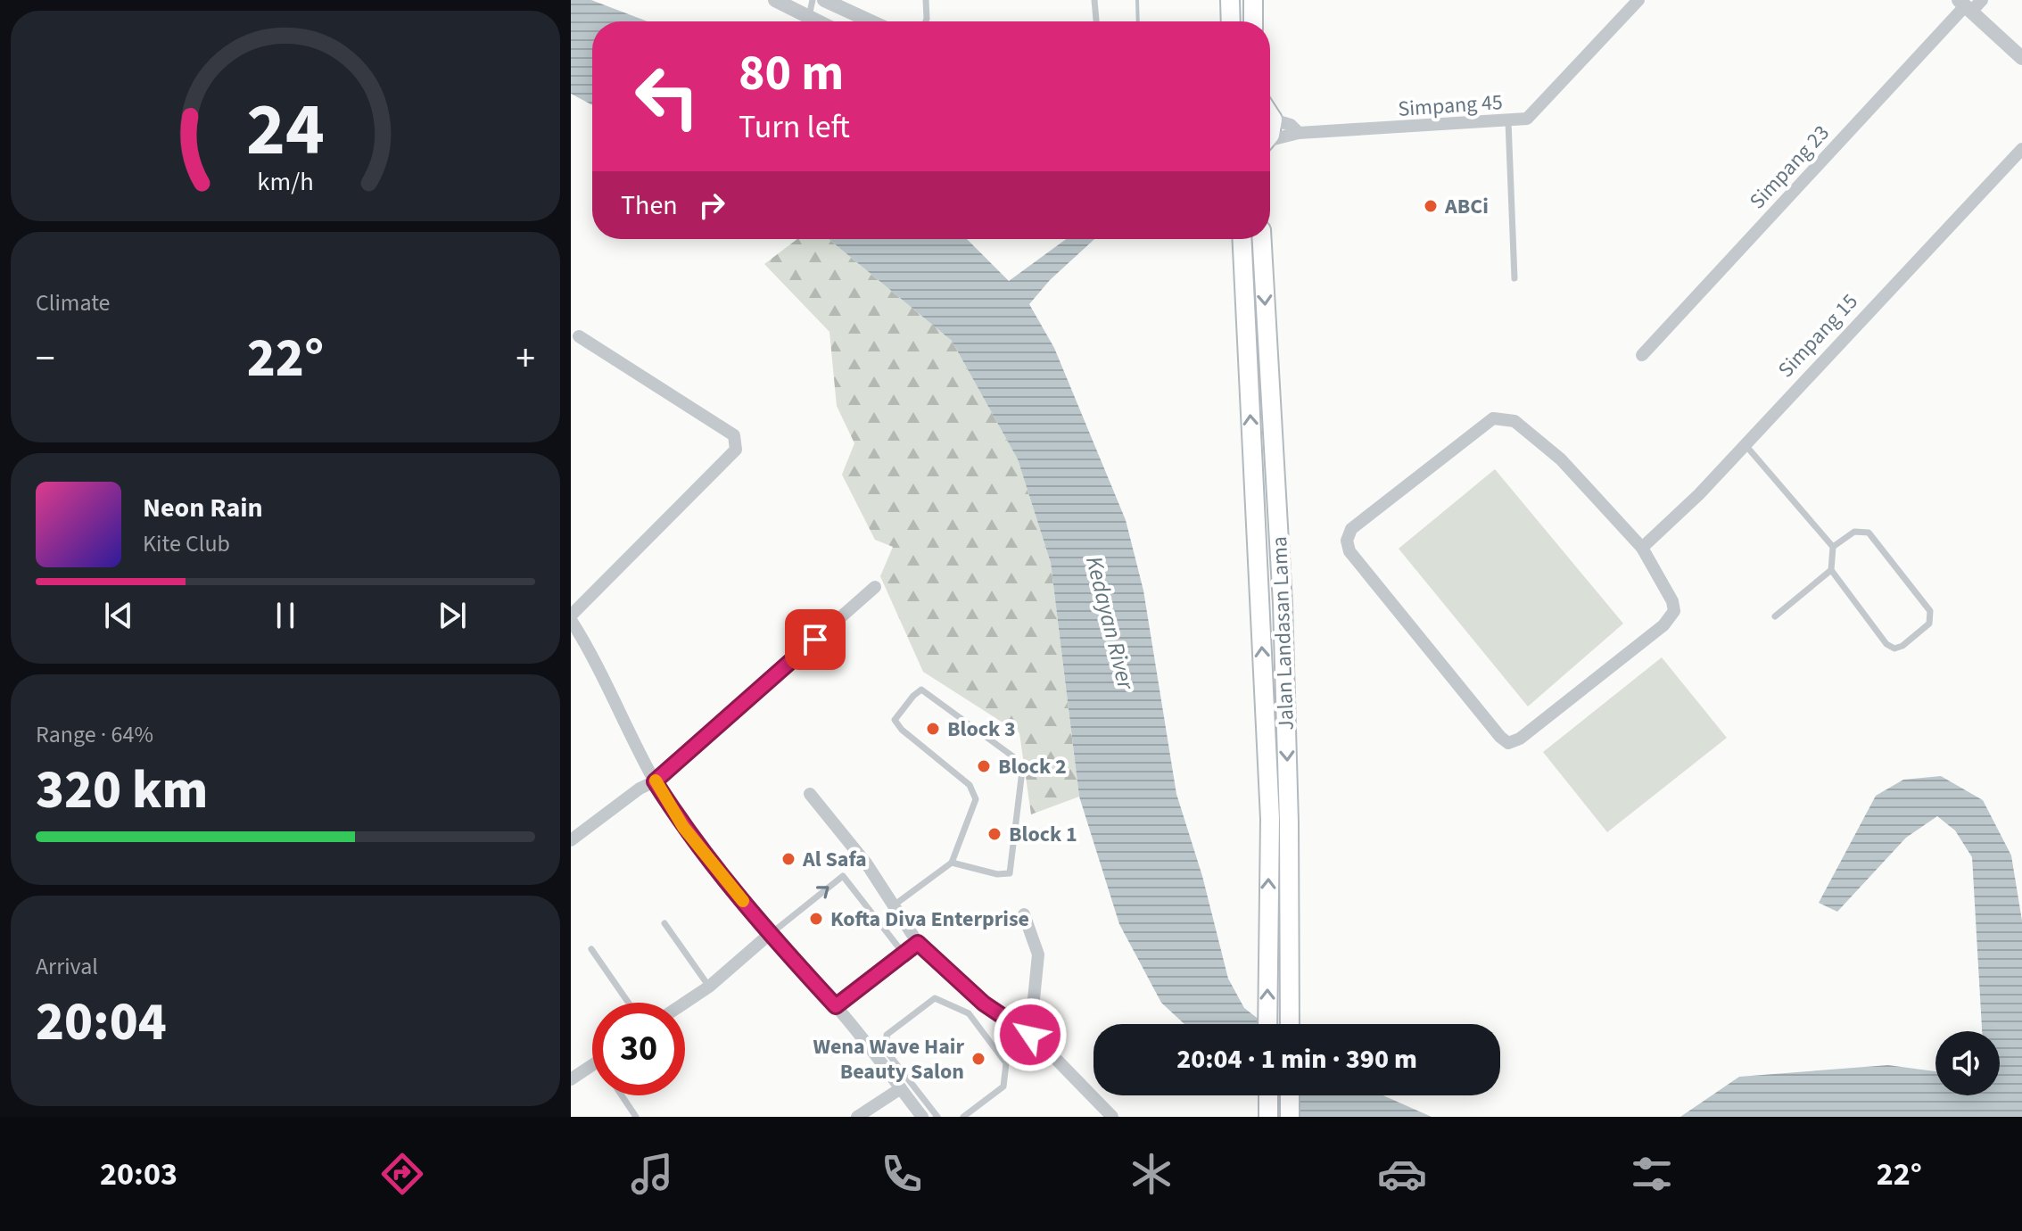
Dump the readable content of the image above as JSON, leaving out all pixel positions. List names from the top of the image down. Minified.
{"streets":{"main road":["Jalan Landasan Lama"],"street":["Simpang 45","Simpang 23","Simpang 15"]},"water":["Kedayan River"],"places":["ABCi","Block 3","Block 2","Block 1","Al Safa","Kofta Diva Enterprise","Wena Wave Hair Beauty Salon"],"page":{"turn":["80 m","Turn left"],"then":"Then","tile":["Climate",["Range · 64%","320 km"],["Arrival","20:04"]],"heat":["−","22°","+"],"song":["Neon Rain","Kite Club"],"limit":"30","trip":"20:04 · 1 min · 390 m","tabs":["20:03","22°"],"gauge":["24","km/h"]}}
